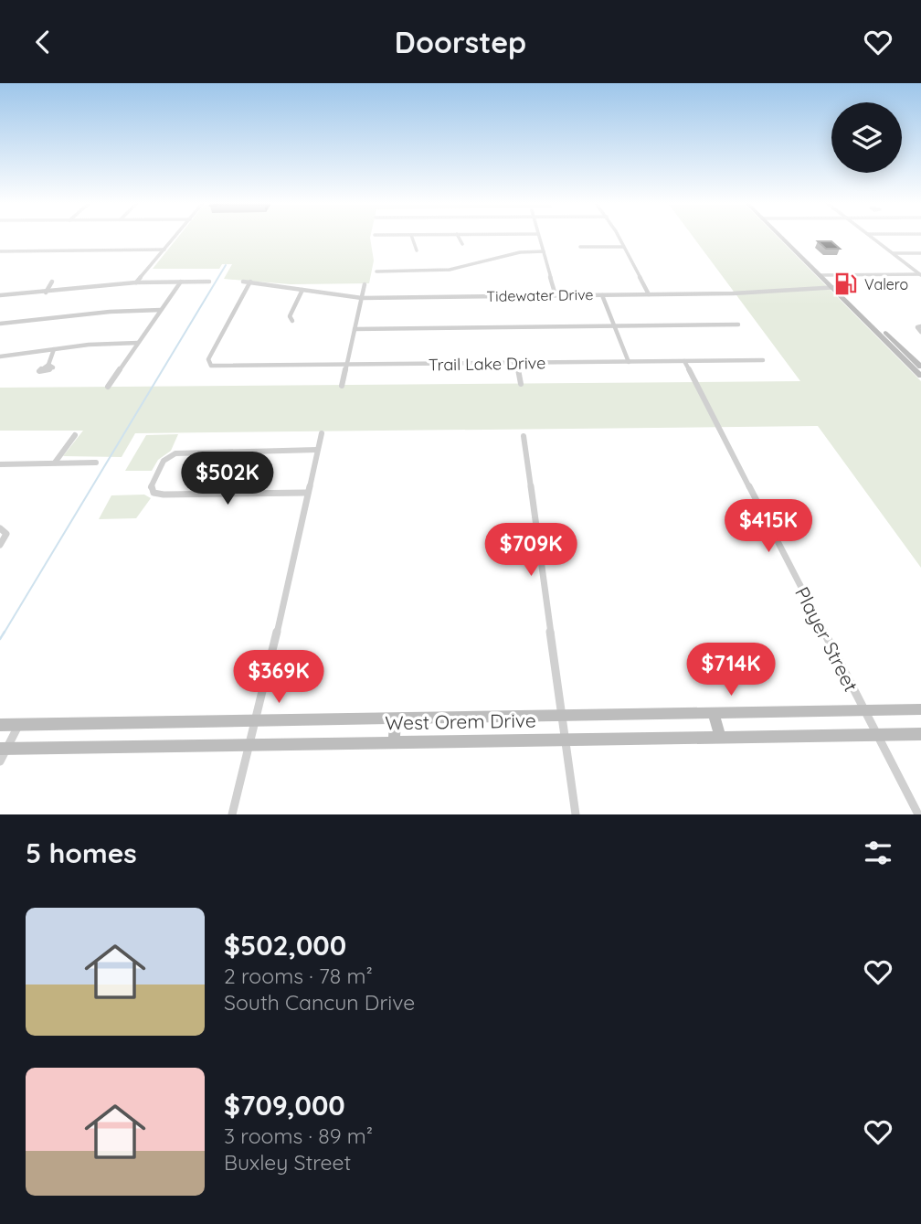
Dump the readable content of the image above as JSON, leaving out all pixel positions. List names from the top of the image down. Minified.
{"streets":{"main road":["West Orem Drive"],"street":["Tidewater Drive","Trail Lake Drive","Player Street"]},"crossings":[["Tidewater Drive","Trail Lake Drive"],["Trail Lake Drive","Player Street"],["Player Street","West Orem Drive"]],"places":{"fuel station":["Valero"]},"page":{"header":"Doorstep","price":["$502K","$415K","$709K","$714K","$369K"],"heading":"5 homes","list":[{"name":"$502,000","note":"2 rooms · 78 m² · South Cancun Drive"},{"name":"$709,000","note":"3 rooms · 89 m² · Buxley Street"}]}}
